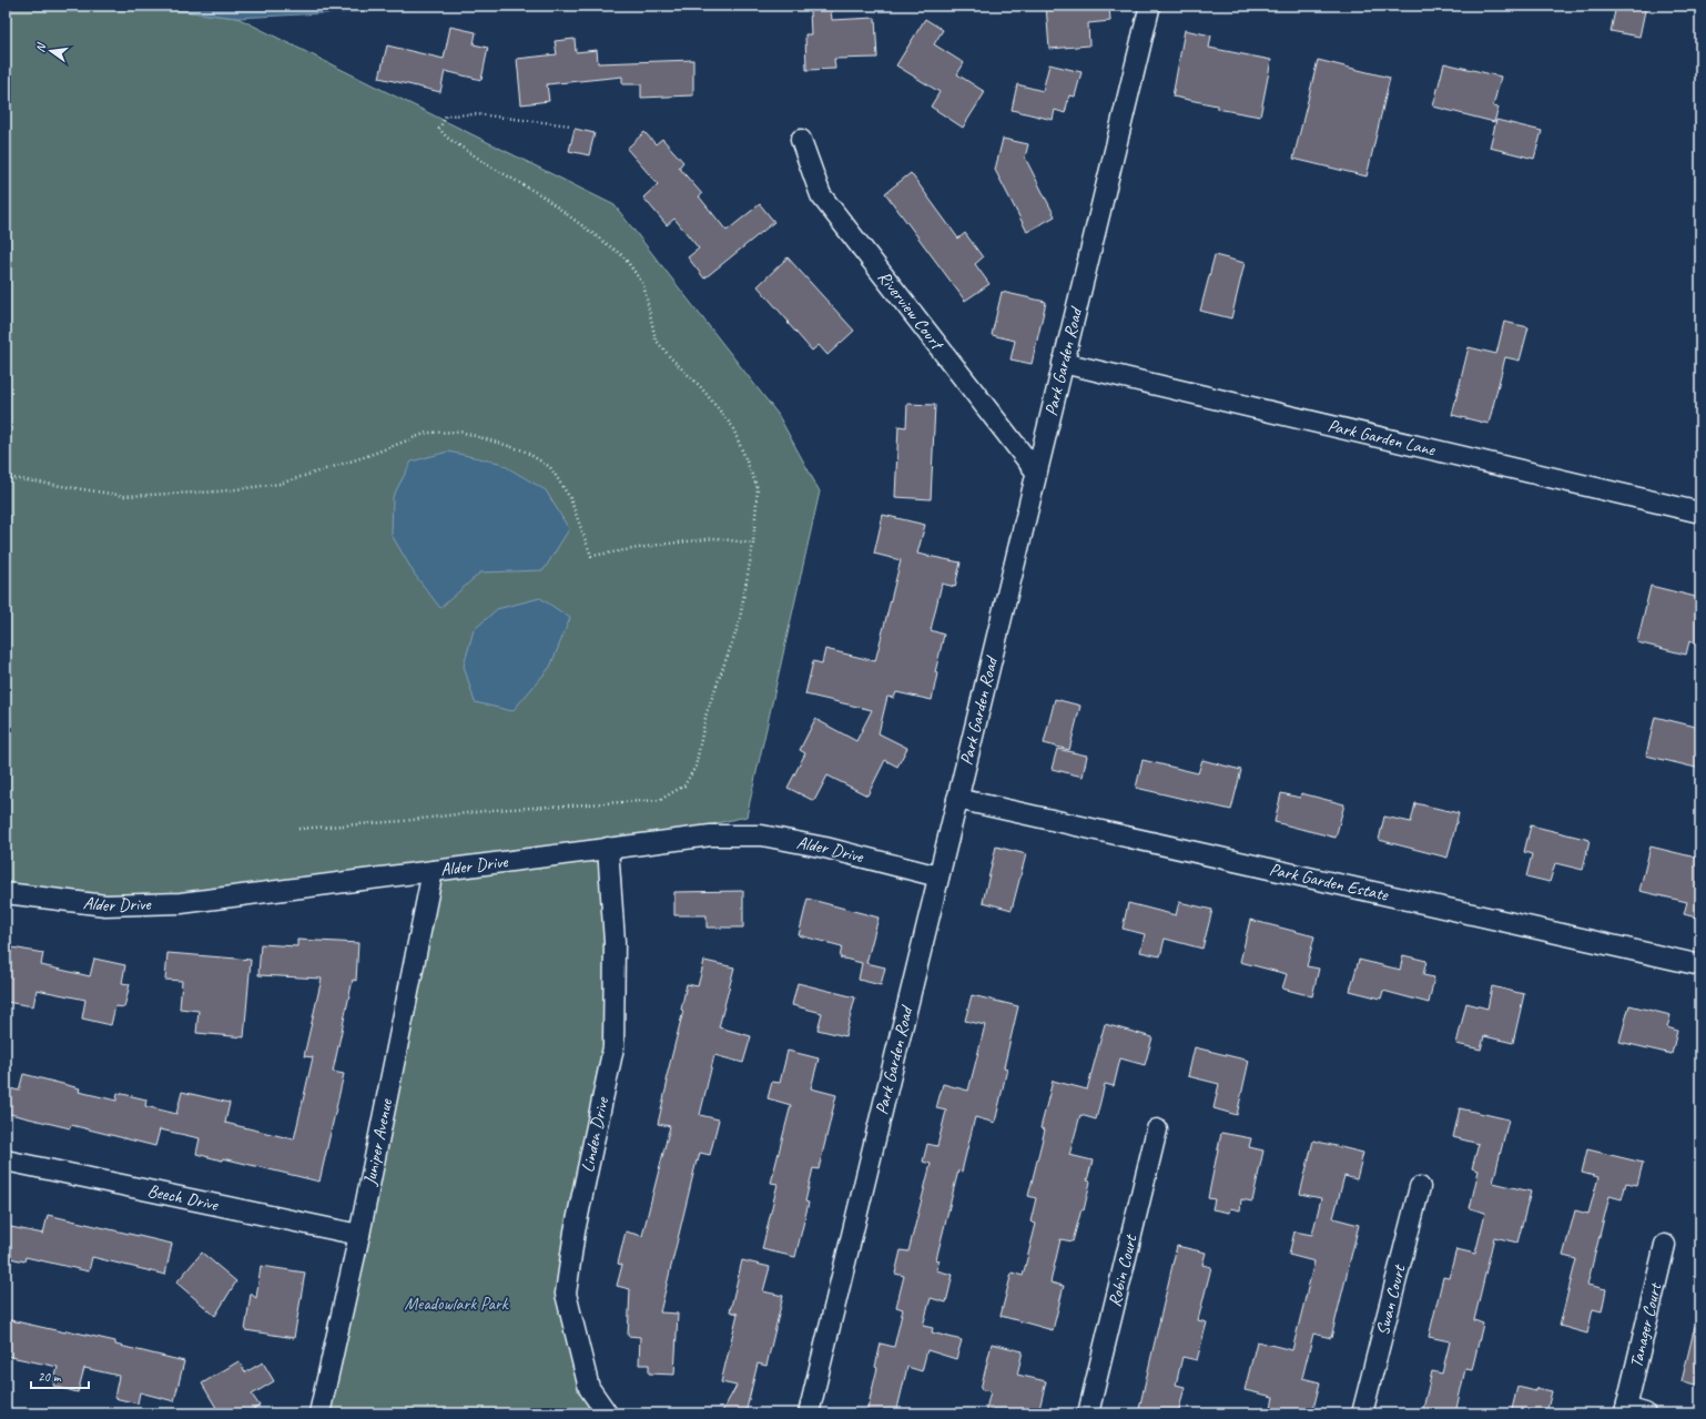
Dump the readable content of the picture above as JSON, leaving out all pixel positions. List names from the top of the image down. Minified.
{"streets":{"street":["Riverview Court","Park Garden Road","Park Garden Lane","Alder Drive","Park Garden Estate","Linden Drive","Juniper Avenue","Beech Drive","Robin Court","Swan Court","Tanager Court"]},"crossings":[["Riverview Court","Park Garden Road"],["Park Garden Road","Park Garden Lane"],["Park Garden Road","Alder Drive"],["Park Garden Road","Park Garden Estate"],["Alder Drive","Linden Drive"],["Alder Drive","Juniper Avenue"],["Juniper Avenue","Beech Drive"]],"parks":["Meadowlark Park"],"scale_bar":"20 m","north":"left"}
